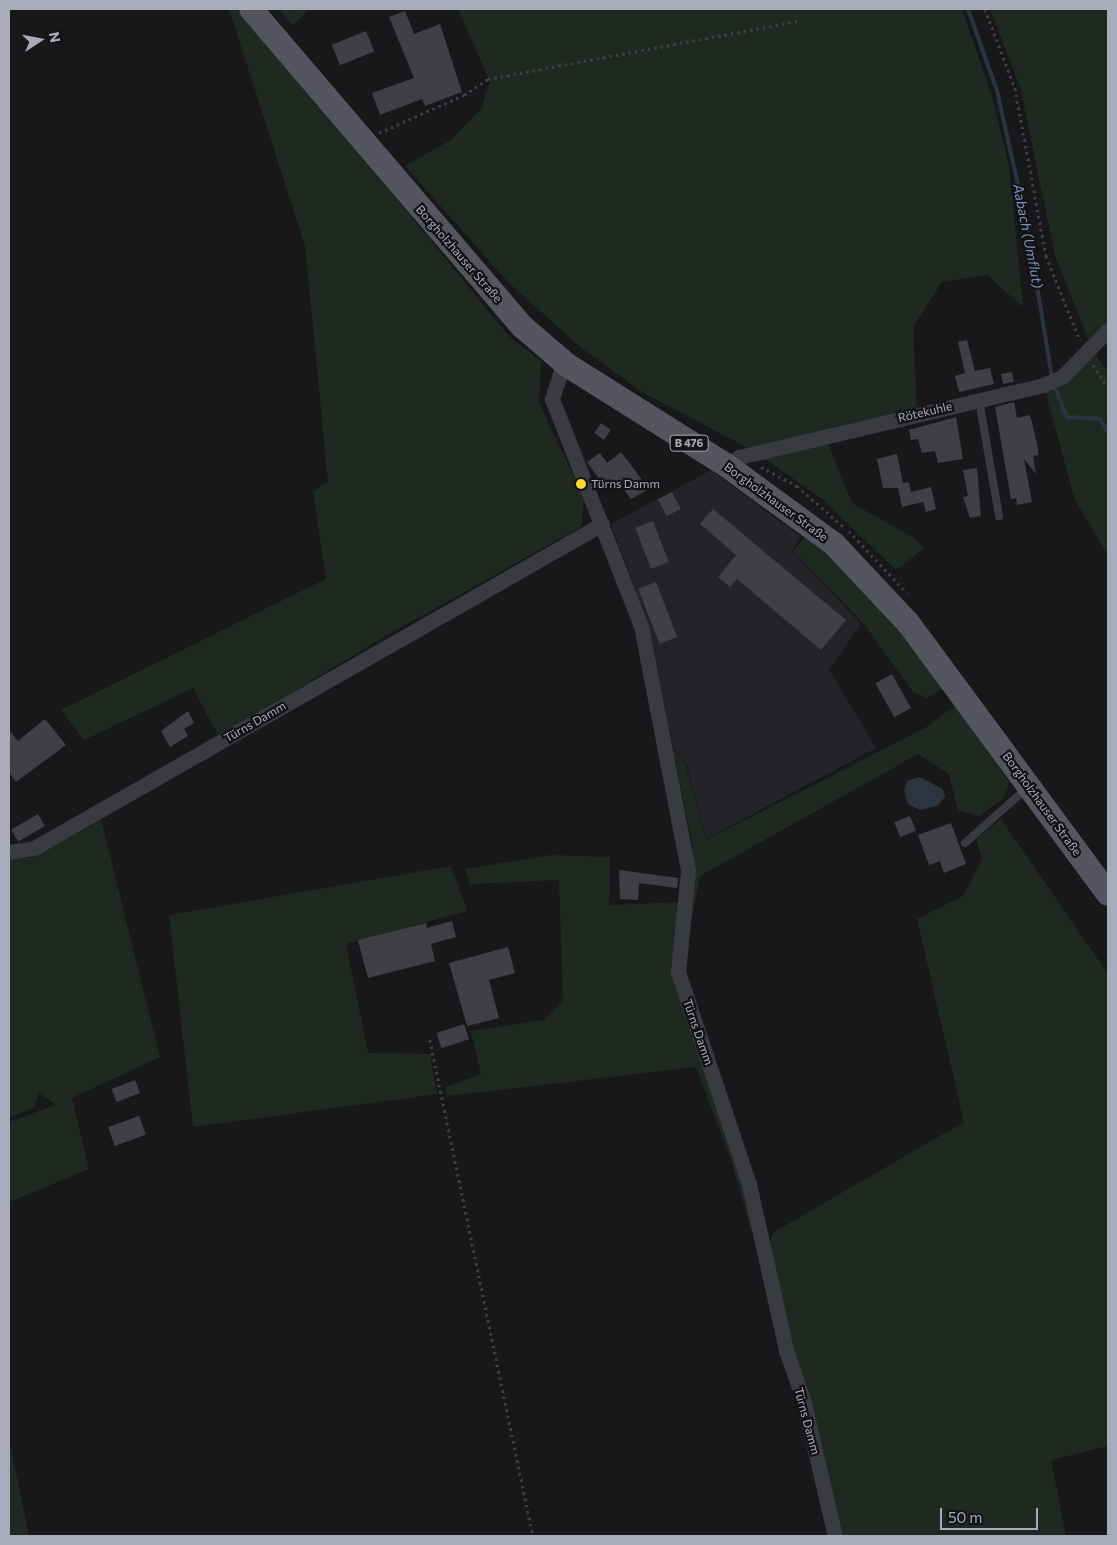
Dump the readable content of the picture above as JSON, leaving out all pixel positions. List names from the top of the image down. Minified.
{"streets":{"main road":["Borgholzhauser Straße","B 476"],"street":["Rötekuhle","Türns Damm"]},"crossings":[["Borgholzhauser Straße","Rötekuhle"],["Borgholzhauser Straße","Türns Damm"]],"water":["Aabach (Umflut)"],"places":["Türns Damm"],"scale_bar":"50 m","north":"right"}
